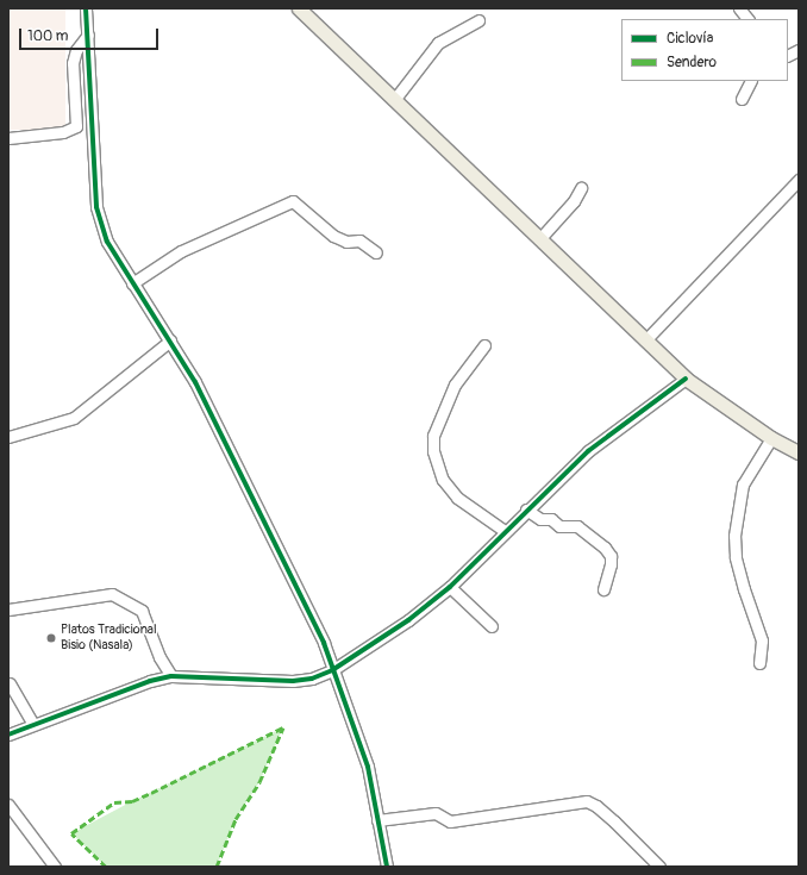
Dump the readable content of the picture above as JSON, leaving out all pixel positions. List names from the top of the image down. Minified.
{"places":["Platos Tradicional Bisio (Nasala)"],"legend":["Ciclovía","Sendero"],"scale_bar":"100 m"}
